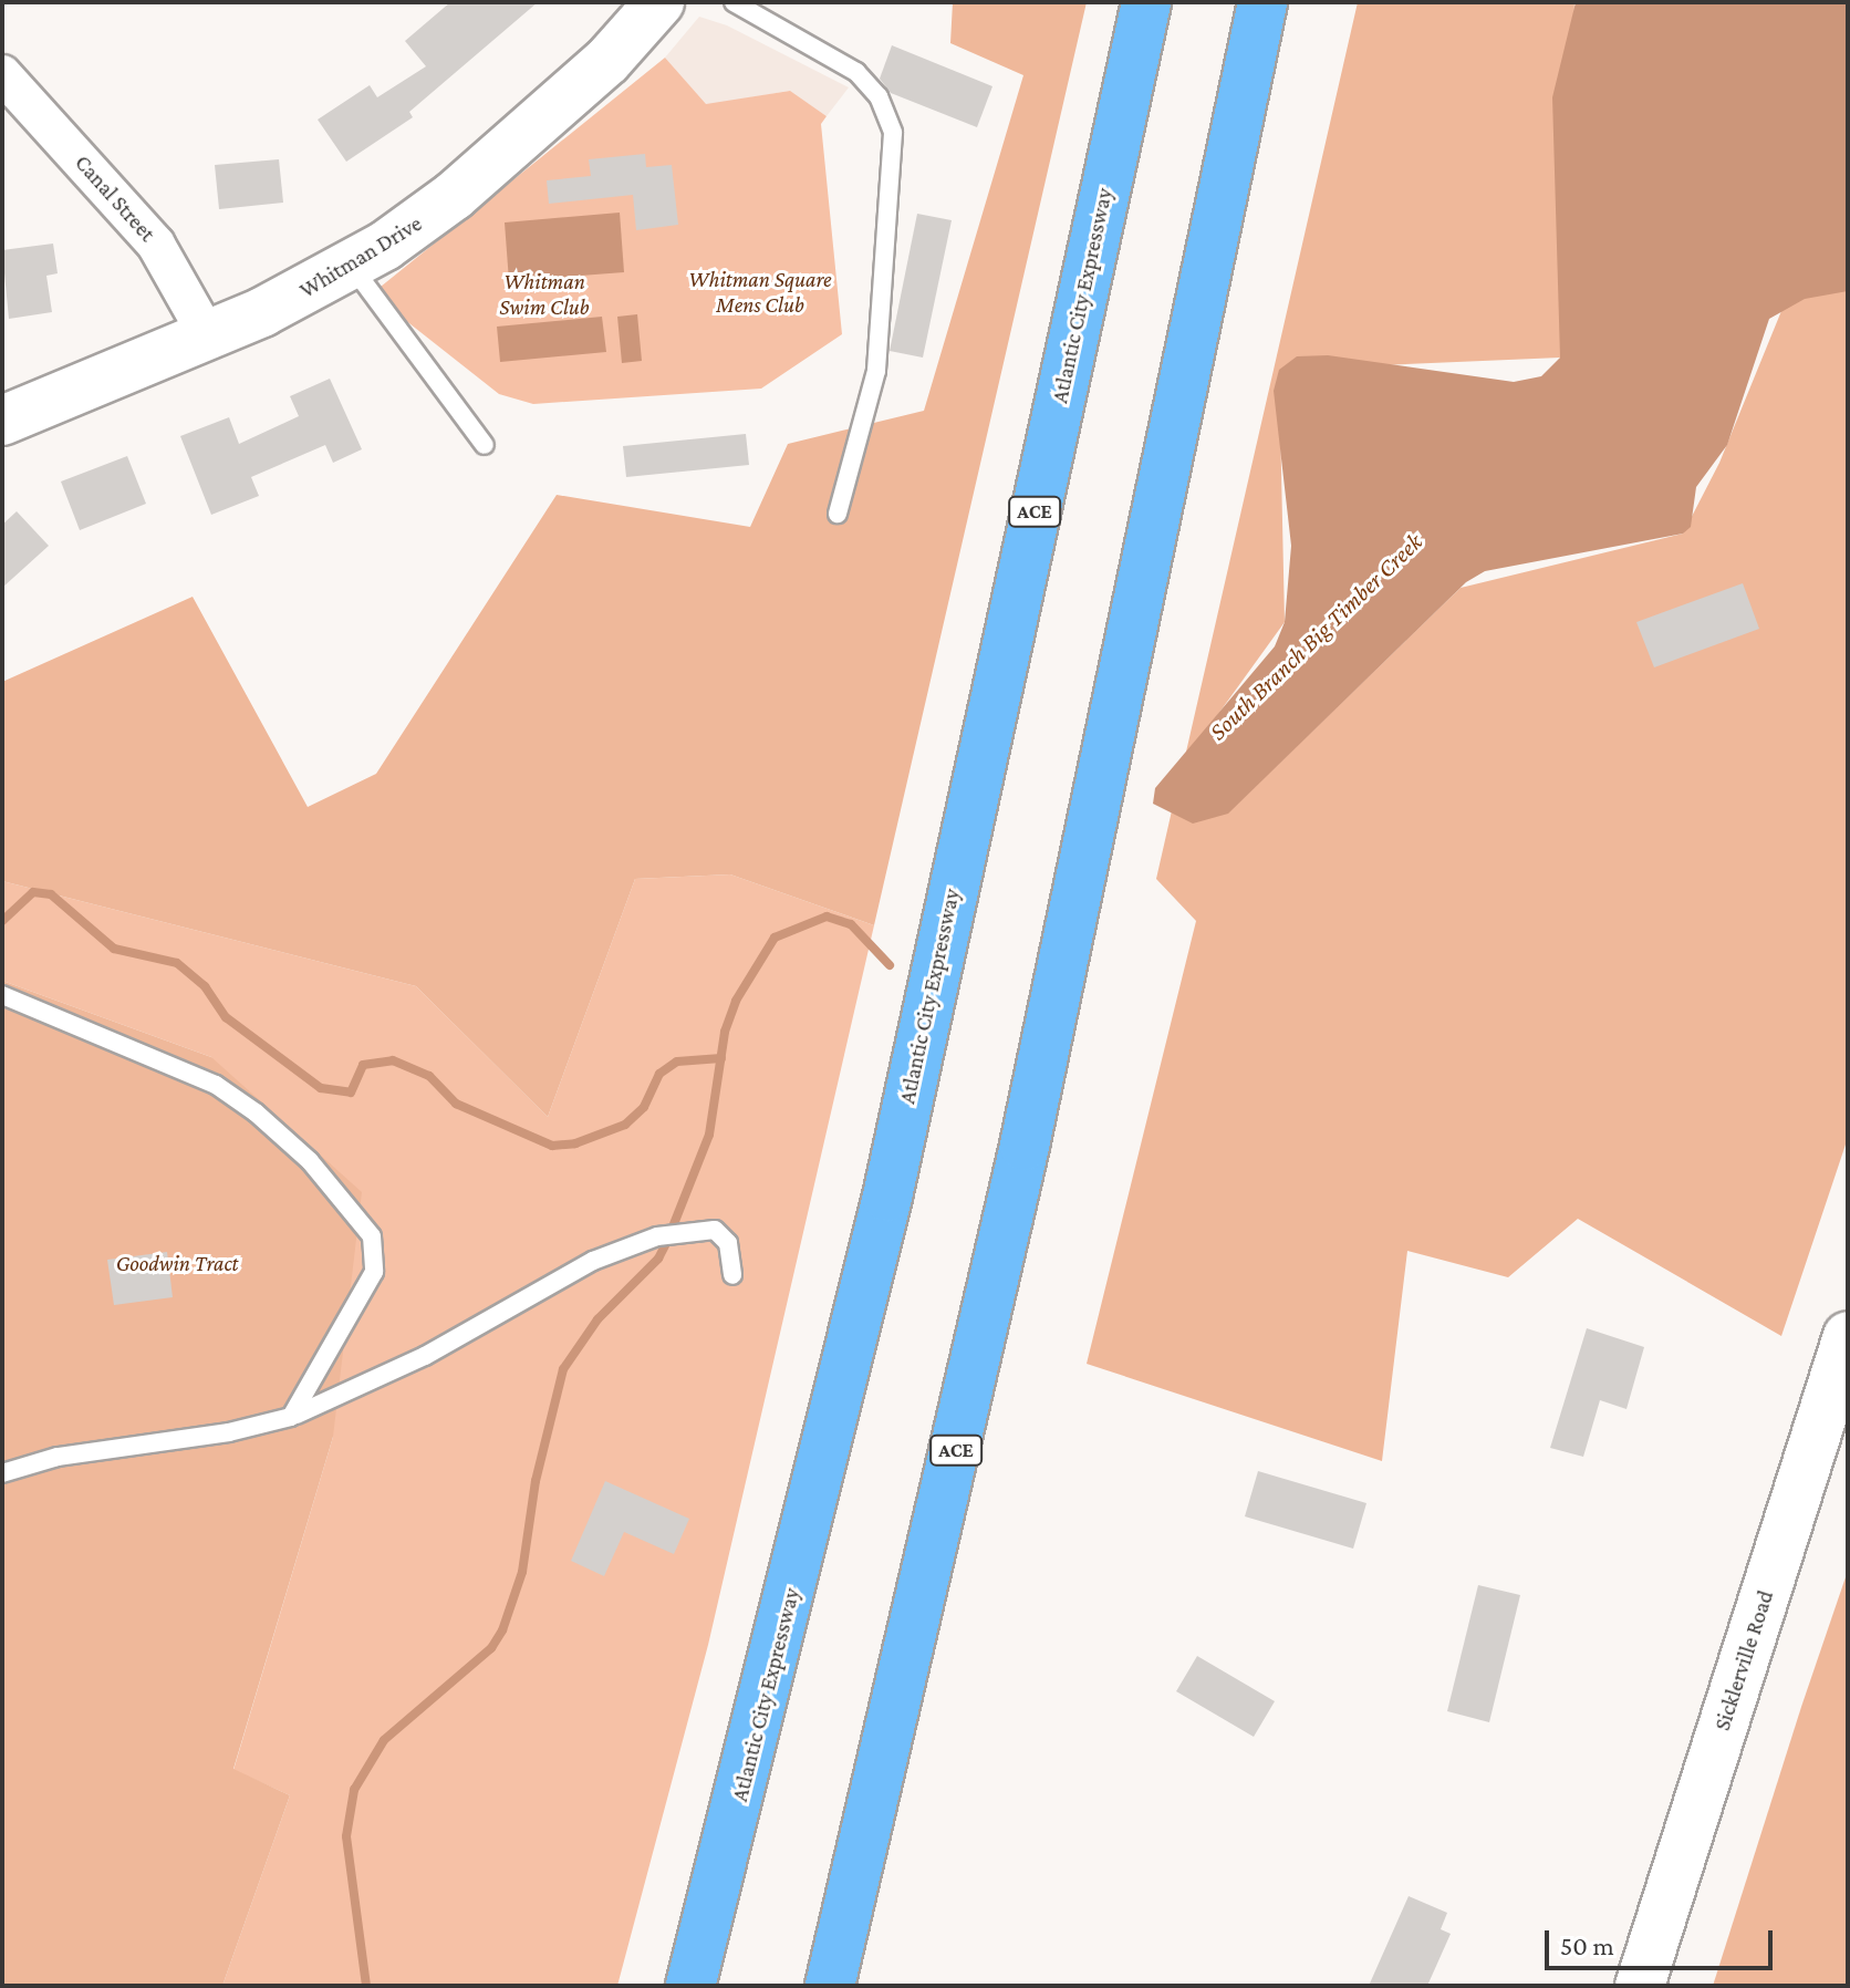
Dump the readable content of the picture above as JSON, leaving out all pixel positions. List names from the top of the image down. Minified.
{"streets":{"highway":["Atlantic City Expressway","ACE"],"street":["Canal Street","Whitman Drive","Sicklerville Road"]},"crossings":[["Canal Street","Whitman Drive"]],"water":["South Branch Big Timber Creek"],"parks":["Whitman Square Mens Club","Whitman Swim Club","Goodwin Tract"],"scale_bar":"50 m"}
